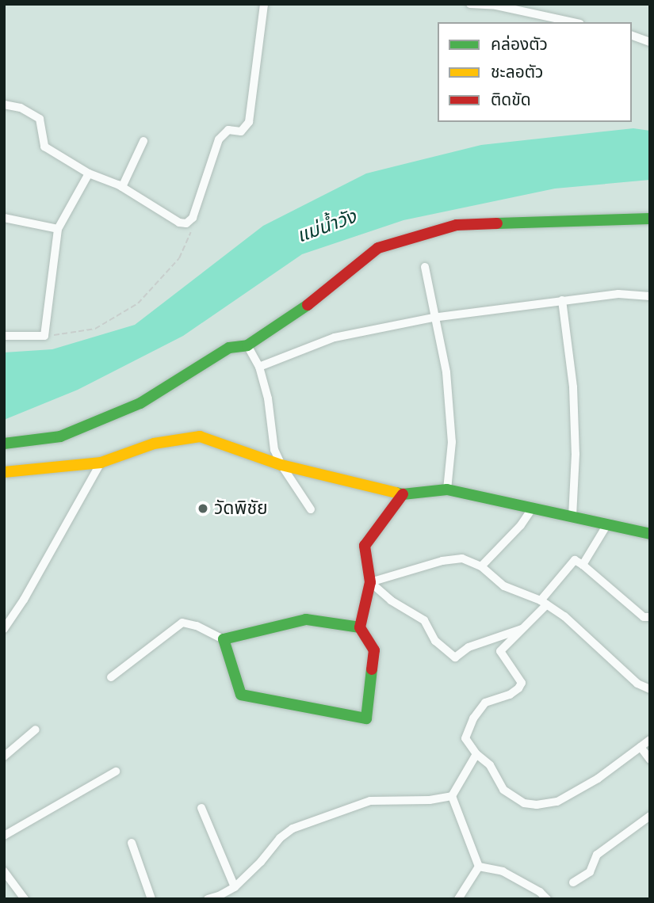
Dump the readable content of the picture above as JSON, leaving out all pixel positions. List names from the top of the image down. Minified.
{"water":["แม่น้ำวัง"],"places":["วัดพิชัย"],"legend":["คล่องตัว","ชะลอตัว","ติดขัด"]}
